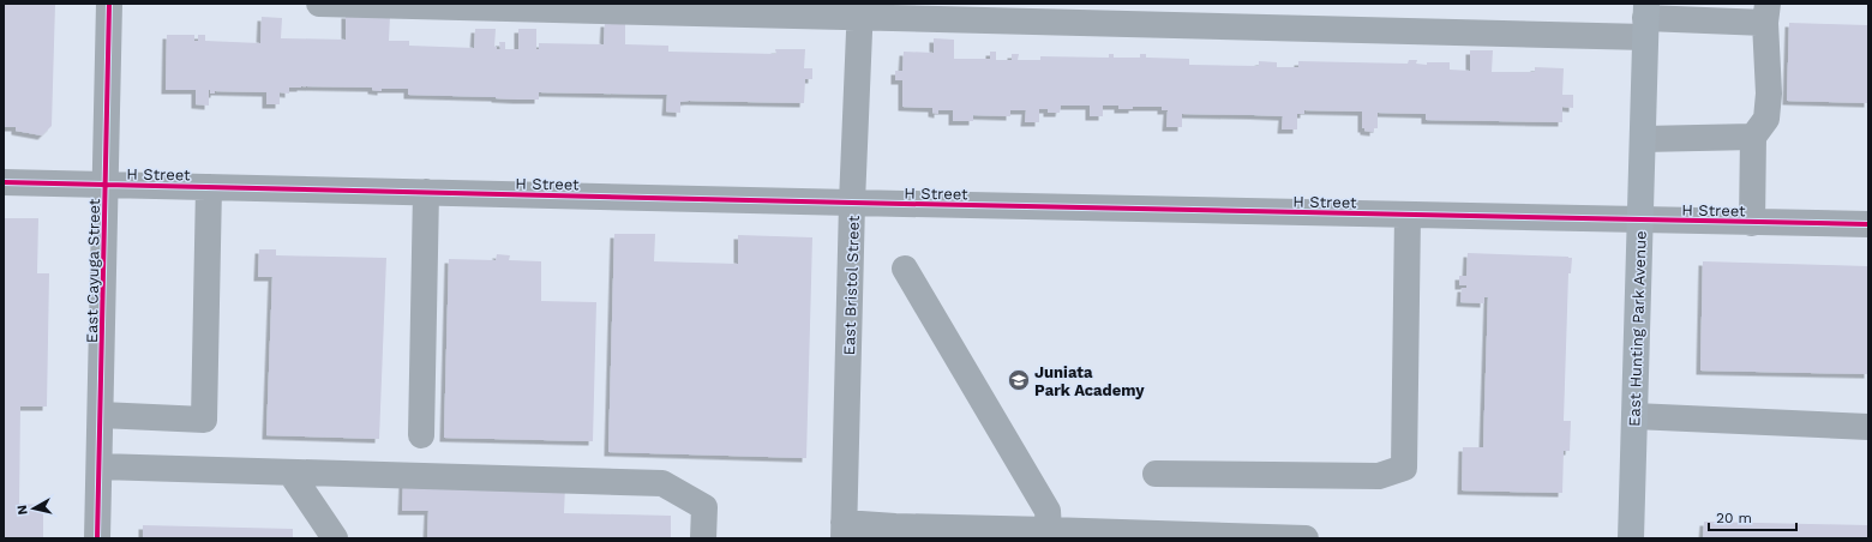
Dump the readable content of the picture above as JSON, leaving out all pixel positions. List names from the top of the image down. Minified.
{"streets":{"main road":["East Hunting Park Avenue"],"street":["H Street","East Cayuga Street","East Bristol Street"]},"crossings":[["H Street","East Cayuga Street"],["H Street","East Bristol Street"],["H Street","East Hunting Park Avenue"]],"places":{"school or university":["Juniata Park Academy"]},"scale_bar":"20 m","north":"left"}
